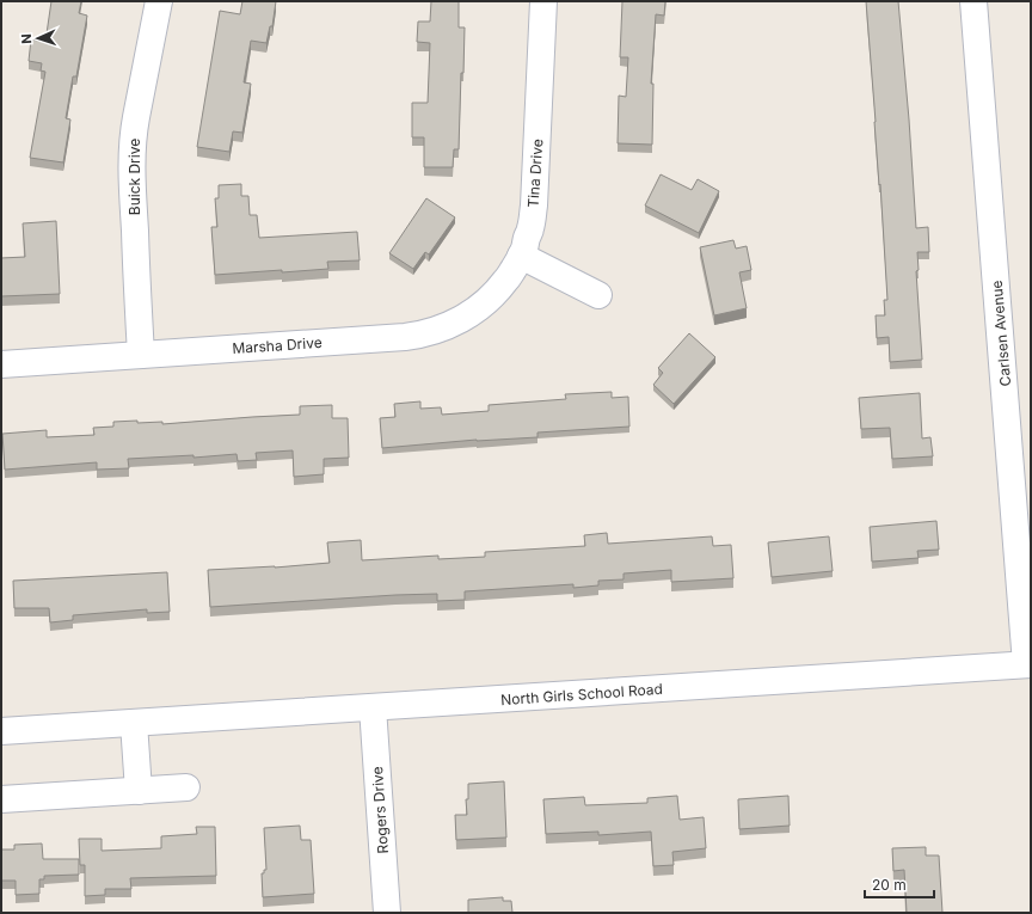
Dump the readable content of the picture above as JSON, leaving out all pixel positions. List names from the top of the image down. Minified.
{"streets":{"street":["Tina Drive","Buick Drive","Carlsen Avenue","Marsha Drive","North Girls School Road","Rogers Drive"]},"crossings":[["Tina Drive","Marsha Drive"],["Buick Drive","Marsha Drive"],["Carlsen Avenue","North Girls School Road"],["North Girls School Road","Rogers Drive"]],"scale_bar":"20 m","north":"left"}
